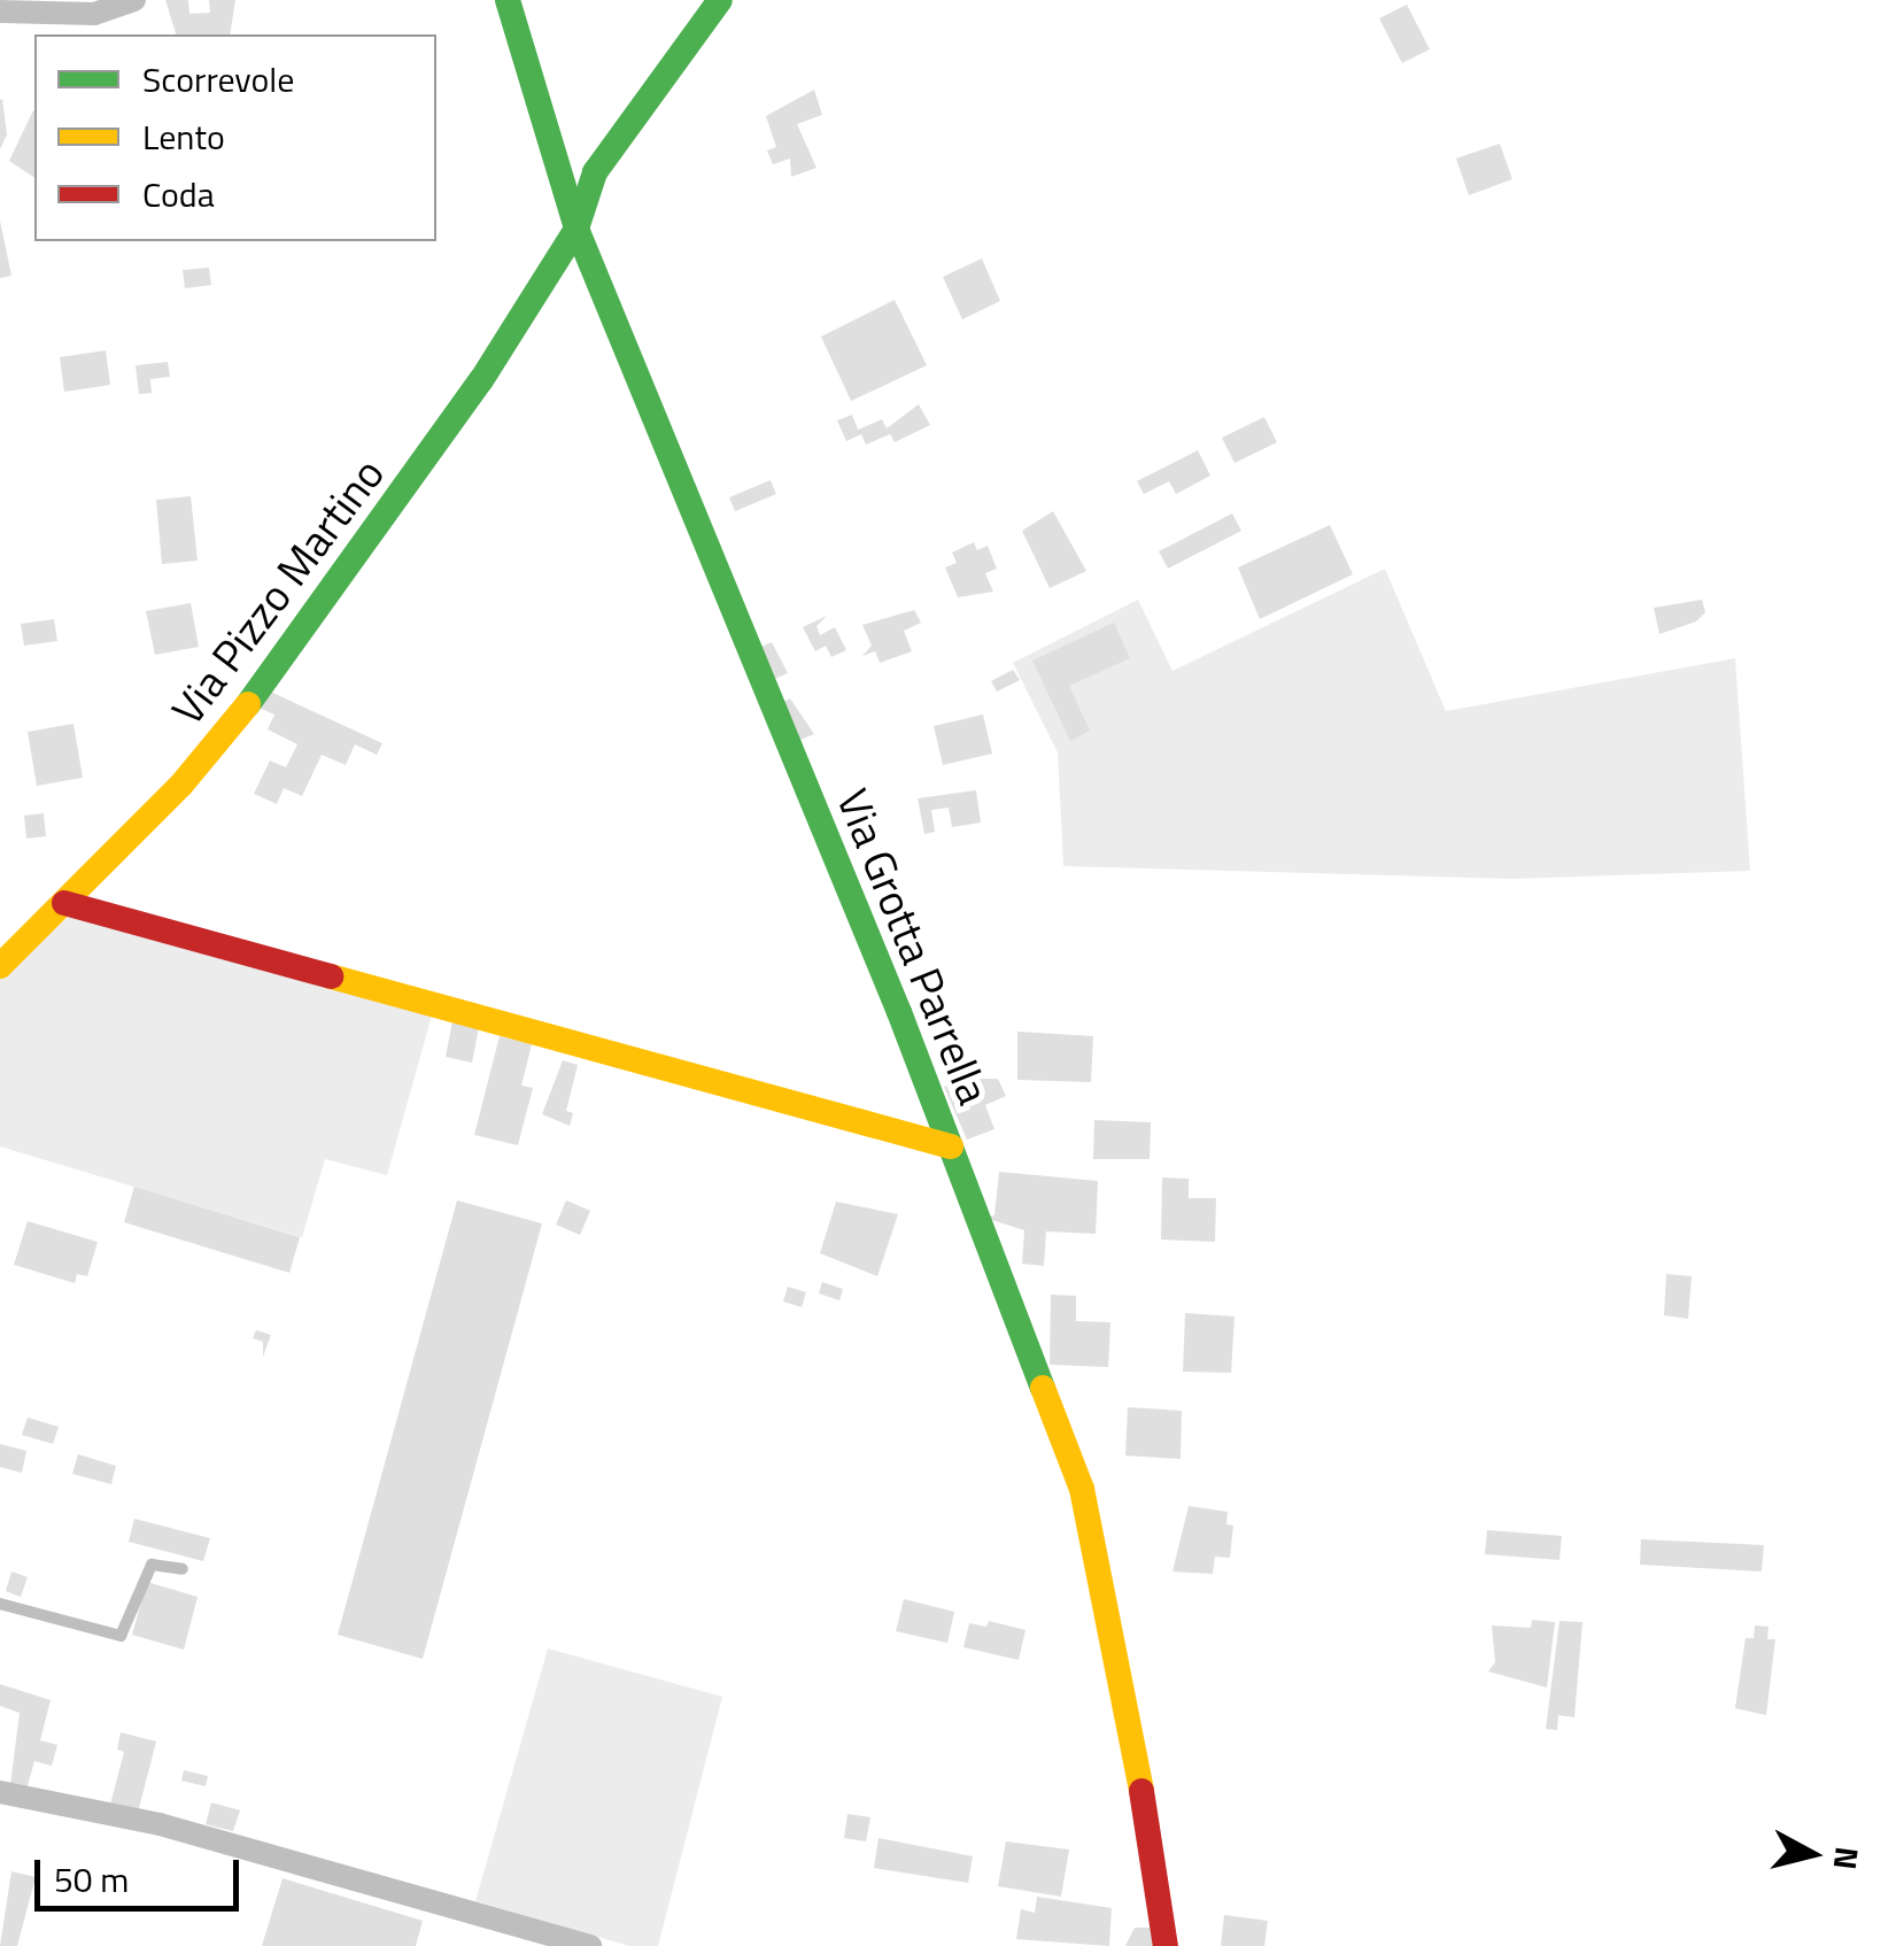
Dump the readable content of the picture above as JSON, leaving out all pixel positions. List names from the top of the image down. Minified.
{"streets":{"street":["Via Pizzo Martino","Via Grotta Parrella"]},"crossings":[["Via Pizzo Martino","Via Grotta Parrella"]],"legend":["Scorrevole","Lento","Coda"],"scale_bar":"50 m","north":"right"}
